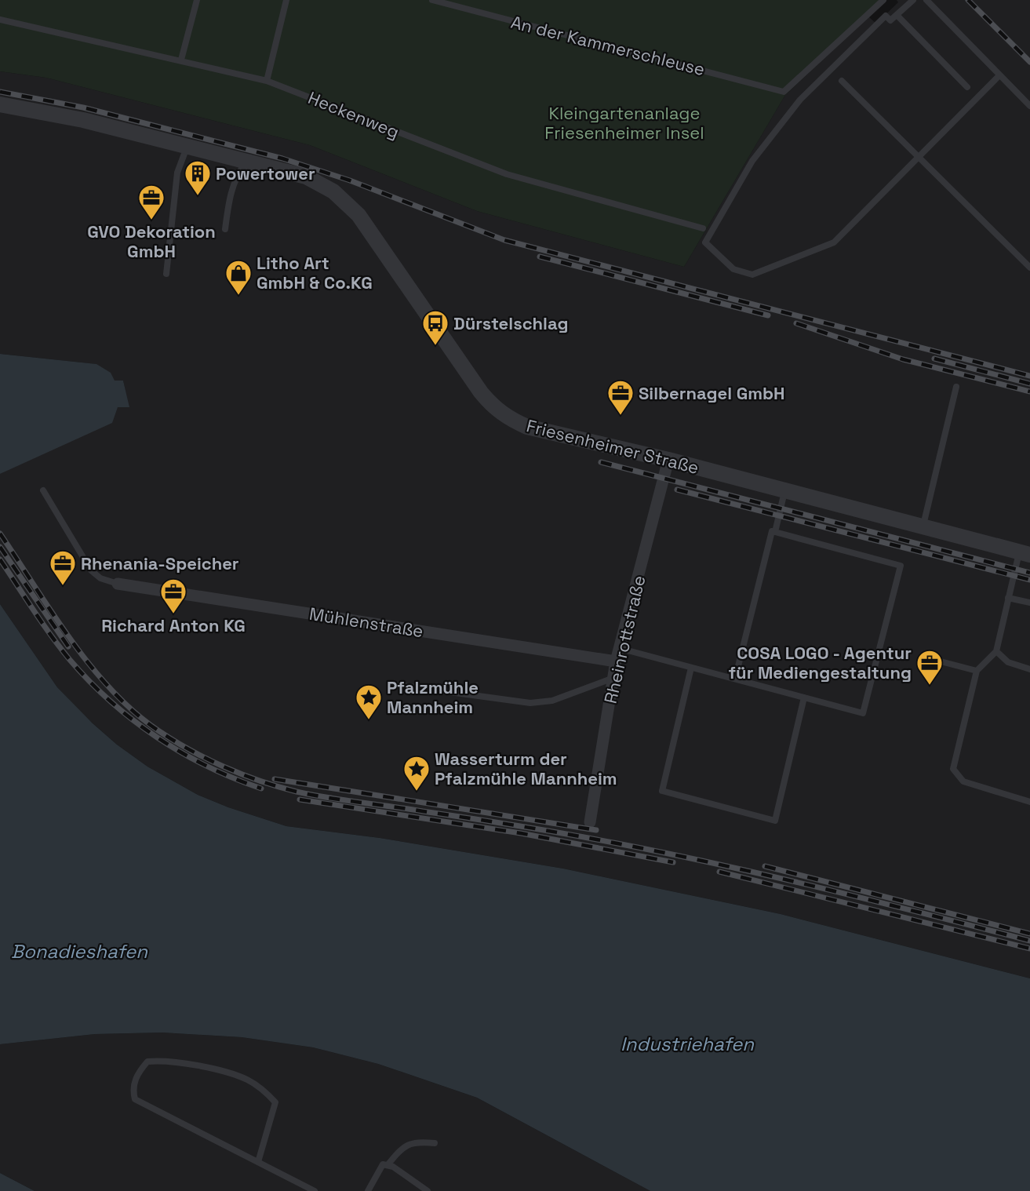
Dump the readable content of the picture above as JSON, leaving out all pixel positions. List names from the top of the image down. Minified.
{"streets":{"street":["Friesenheimer Straße","Mühlenstraße","Rheinrottstraße"],"lane":["An der Kammerschleuse","Heckenweg"]},"crossings":[["Friesenheimer Straße","Rheinrottstraße"],["Mühlenstraße","Rheinrottstraße"]],"water":["Bonadieshafen","Industriehafen"],"parks":["Kleingartenanlage Friesenheimer Insel"],"places":{"building":["Powertower"],"office":["GVO Dekoration GmbH","Silbernagel GmbH","Rhenania-Speicher","Richard Anton KG","COSA LOGO - Agentur für Mediengestaltung"],"shop":["Litho Art GmbH & Co.KG"],"bus stop":["Dürstelschlag"],"place":["Pfalzmühle Mannheim","Wasserturm der Pfalzmühle Mannheim"]}}
